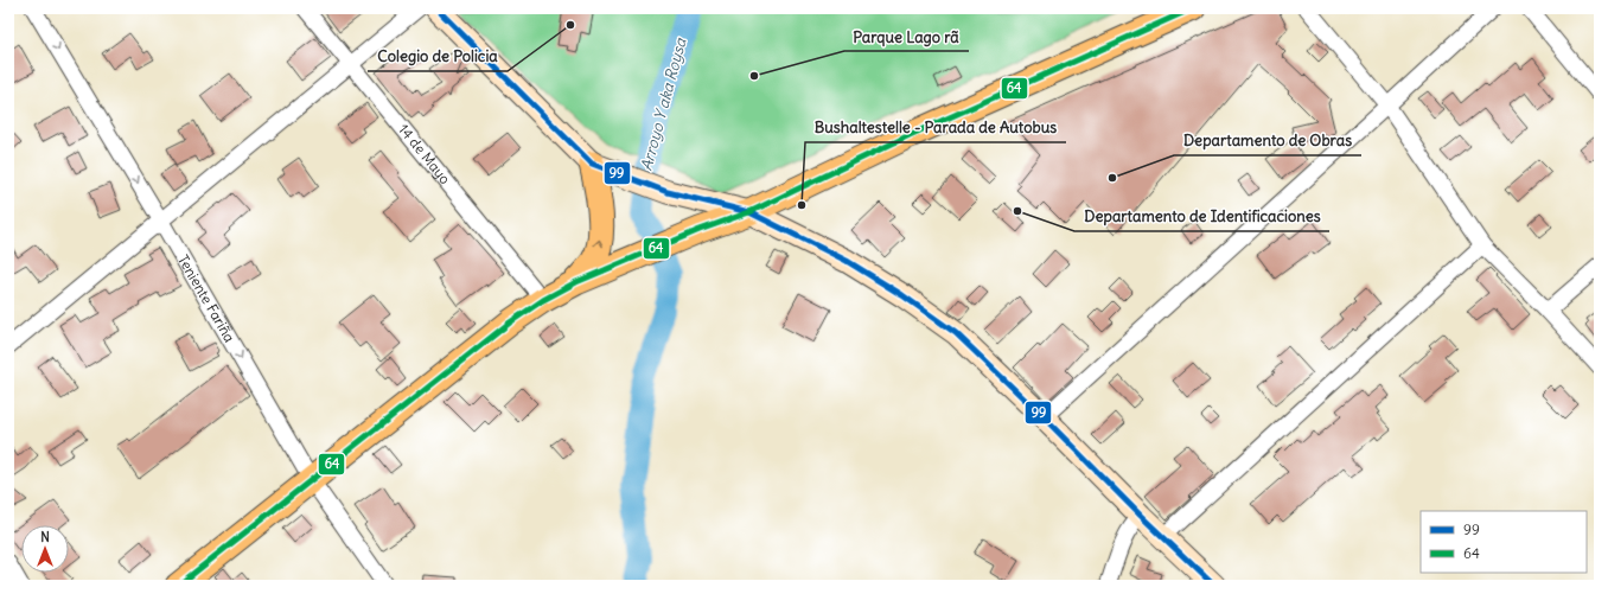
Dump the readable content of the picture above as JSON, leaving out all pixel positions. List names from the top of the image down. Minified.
{"streets":{"street":["14 de Mayo","Teniente Fariña"]},"one_way":["Teniente Fariña"],"water":["Arroyo Y aka Roysa"],"places":["Colegio de Policia","Parque Lago rã","Departamento de Obras","Bushaltestelle - Parada de Autobus","Departamento de Identificaciones"],"lines":["transit line 99","transit line 64"],"legend":["99","64"],"north":"top"}
